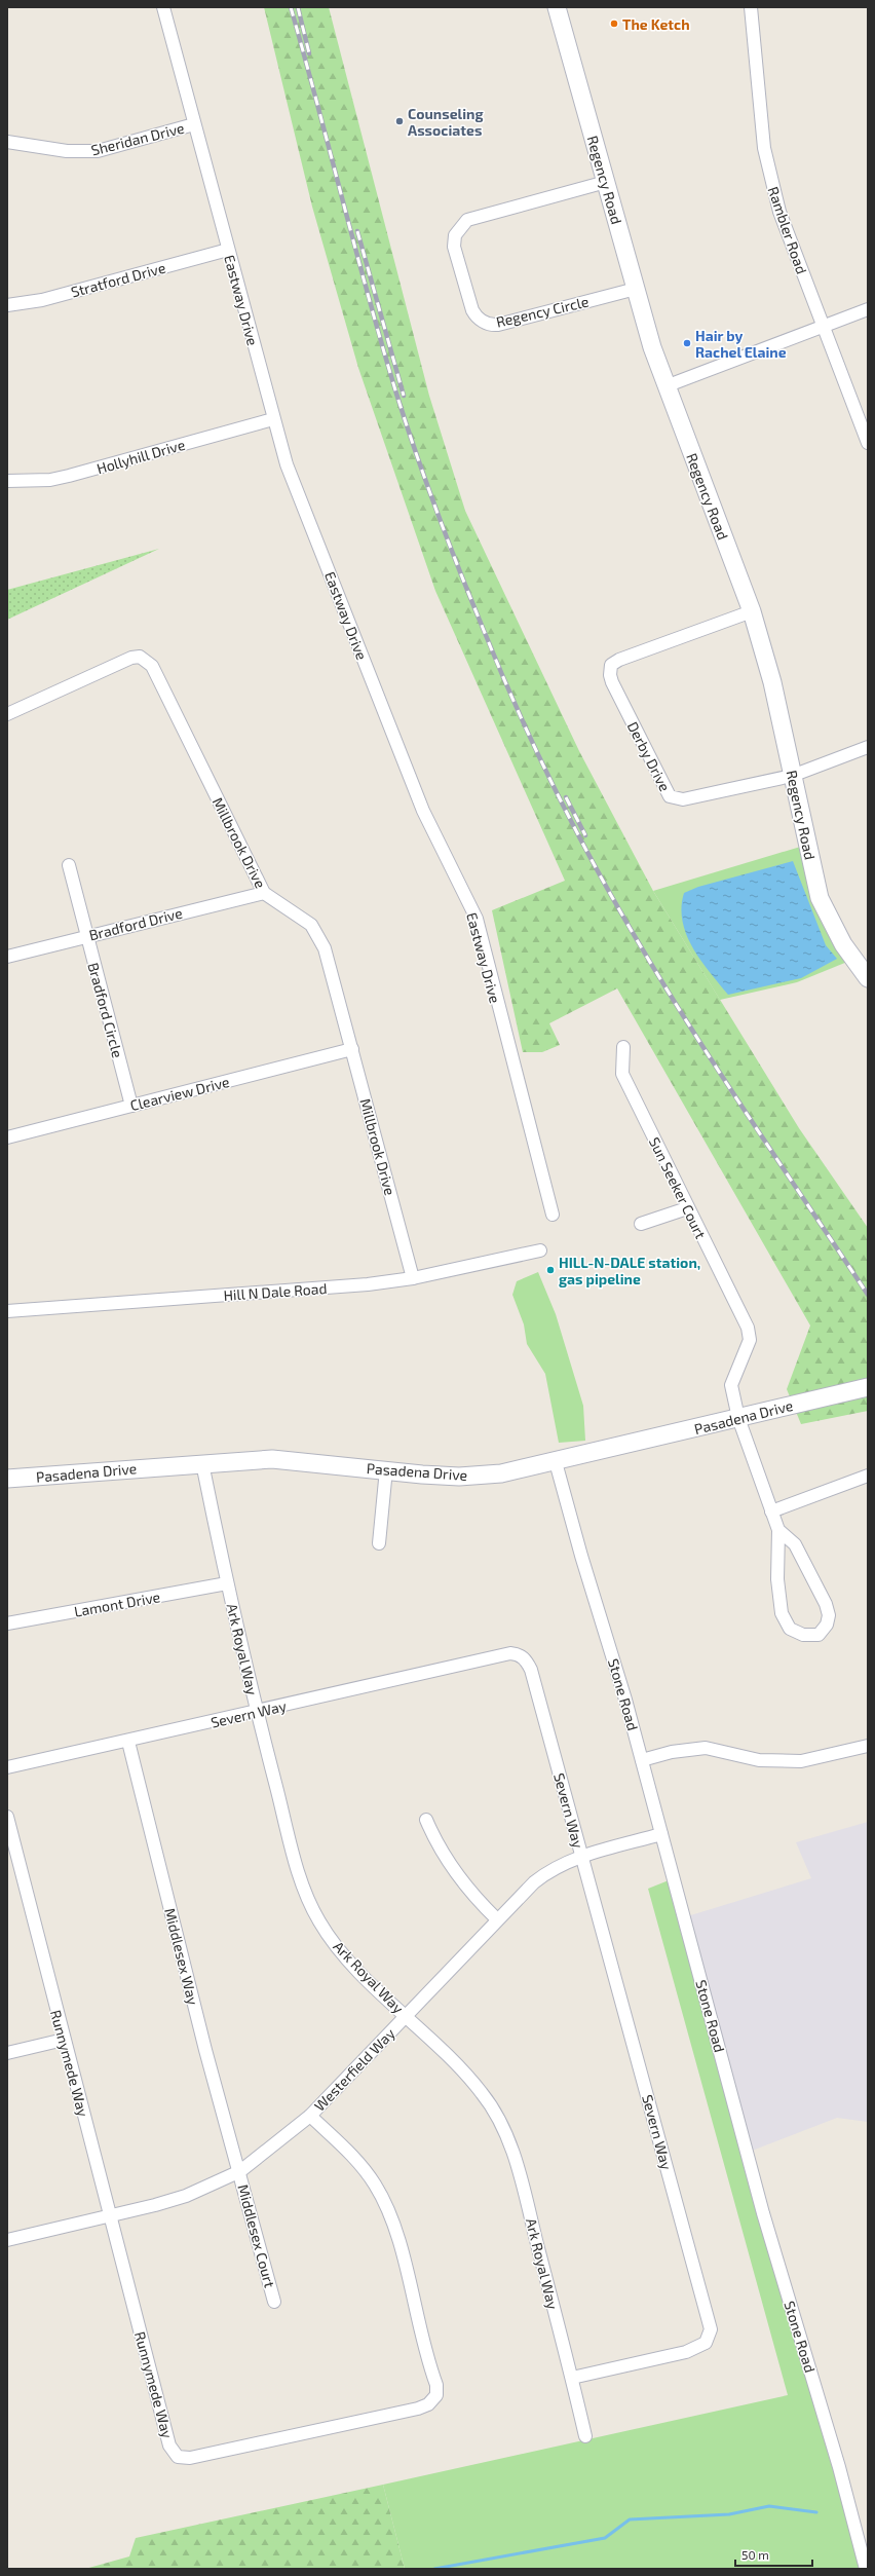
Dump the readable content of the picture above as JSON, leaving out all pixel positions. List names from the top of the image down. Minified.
{"streets":{"street":["Sheridan Drive","Regency Road","Rambler Road","Stratford Drive","Eastway Drive","Regency Circle","Hollyhill Drive","Derby Drive","Millbrook Drive","Bradford Drive","Bradford Circle","Clearview Drive","Sun Seeker Court","Hill N Dale Road","Pasadena Drive","Lamont Drive","Ark Royal Way","Stone Road","Severn Way","Middlesex Way","Runnymede Way","Westerfield Way","Middlesex Court"]},"crossings":[["Sheridan Drive","Eastway Drive"],["Regency Road","Regency Circle"],["Regency Road","Derby Drive"],["Stratford Drive","Eastway Drive"],["Eastway Drive","Hollyhill Drive"],["Millbrook Drive","Bradford Drive"],["Millbrook Drive","Clearview Drive"],["Millbrook Drive","Hill N Dale Road"],["Bradford Drive","Bradford Circle"],["Bradford Circle","Clearview Drive"],["Sun Seeker Court","Pasadena Drive"],["Pasadena Drive","Ark Royal Way"],["Pasadena Drive","Stone Road"],["Lamont Drive","Ark Royal Way"],["Ark Royal Way","Severn Way"],["Ark Royal Way","Westerfield Way"],["Stone Road","Westerfield Way"],["Severn Way","Middlesex Way"],["Severn Way","Westerfield Way"],["Middlesex Way","Westerfield Way"],["Middlesex Way","Middlesex Court"],["Runnymede Way","Westerfield Way"],["Westerfield Way","Middlesex Court"]],"places":["The Ketch","Counseling Associates","Hair by Rachel Elaine","HILL-N-DALE station, gas pipeline"],"scale_bar":"50 m"}
